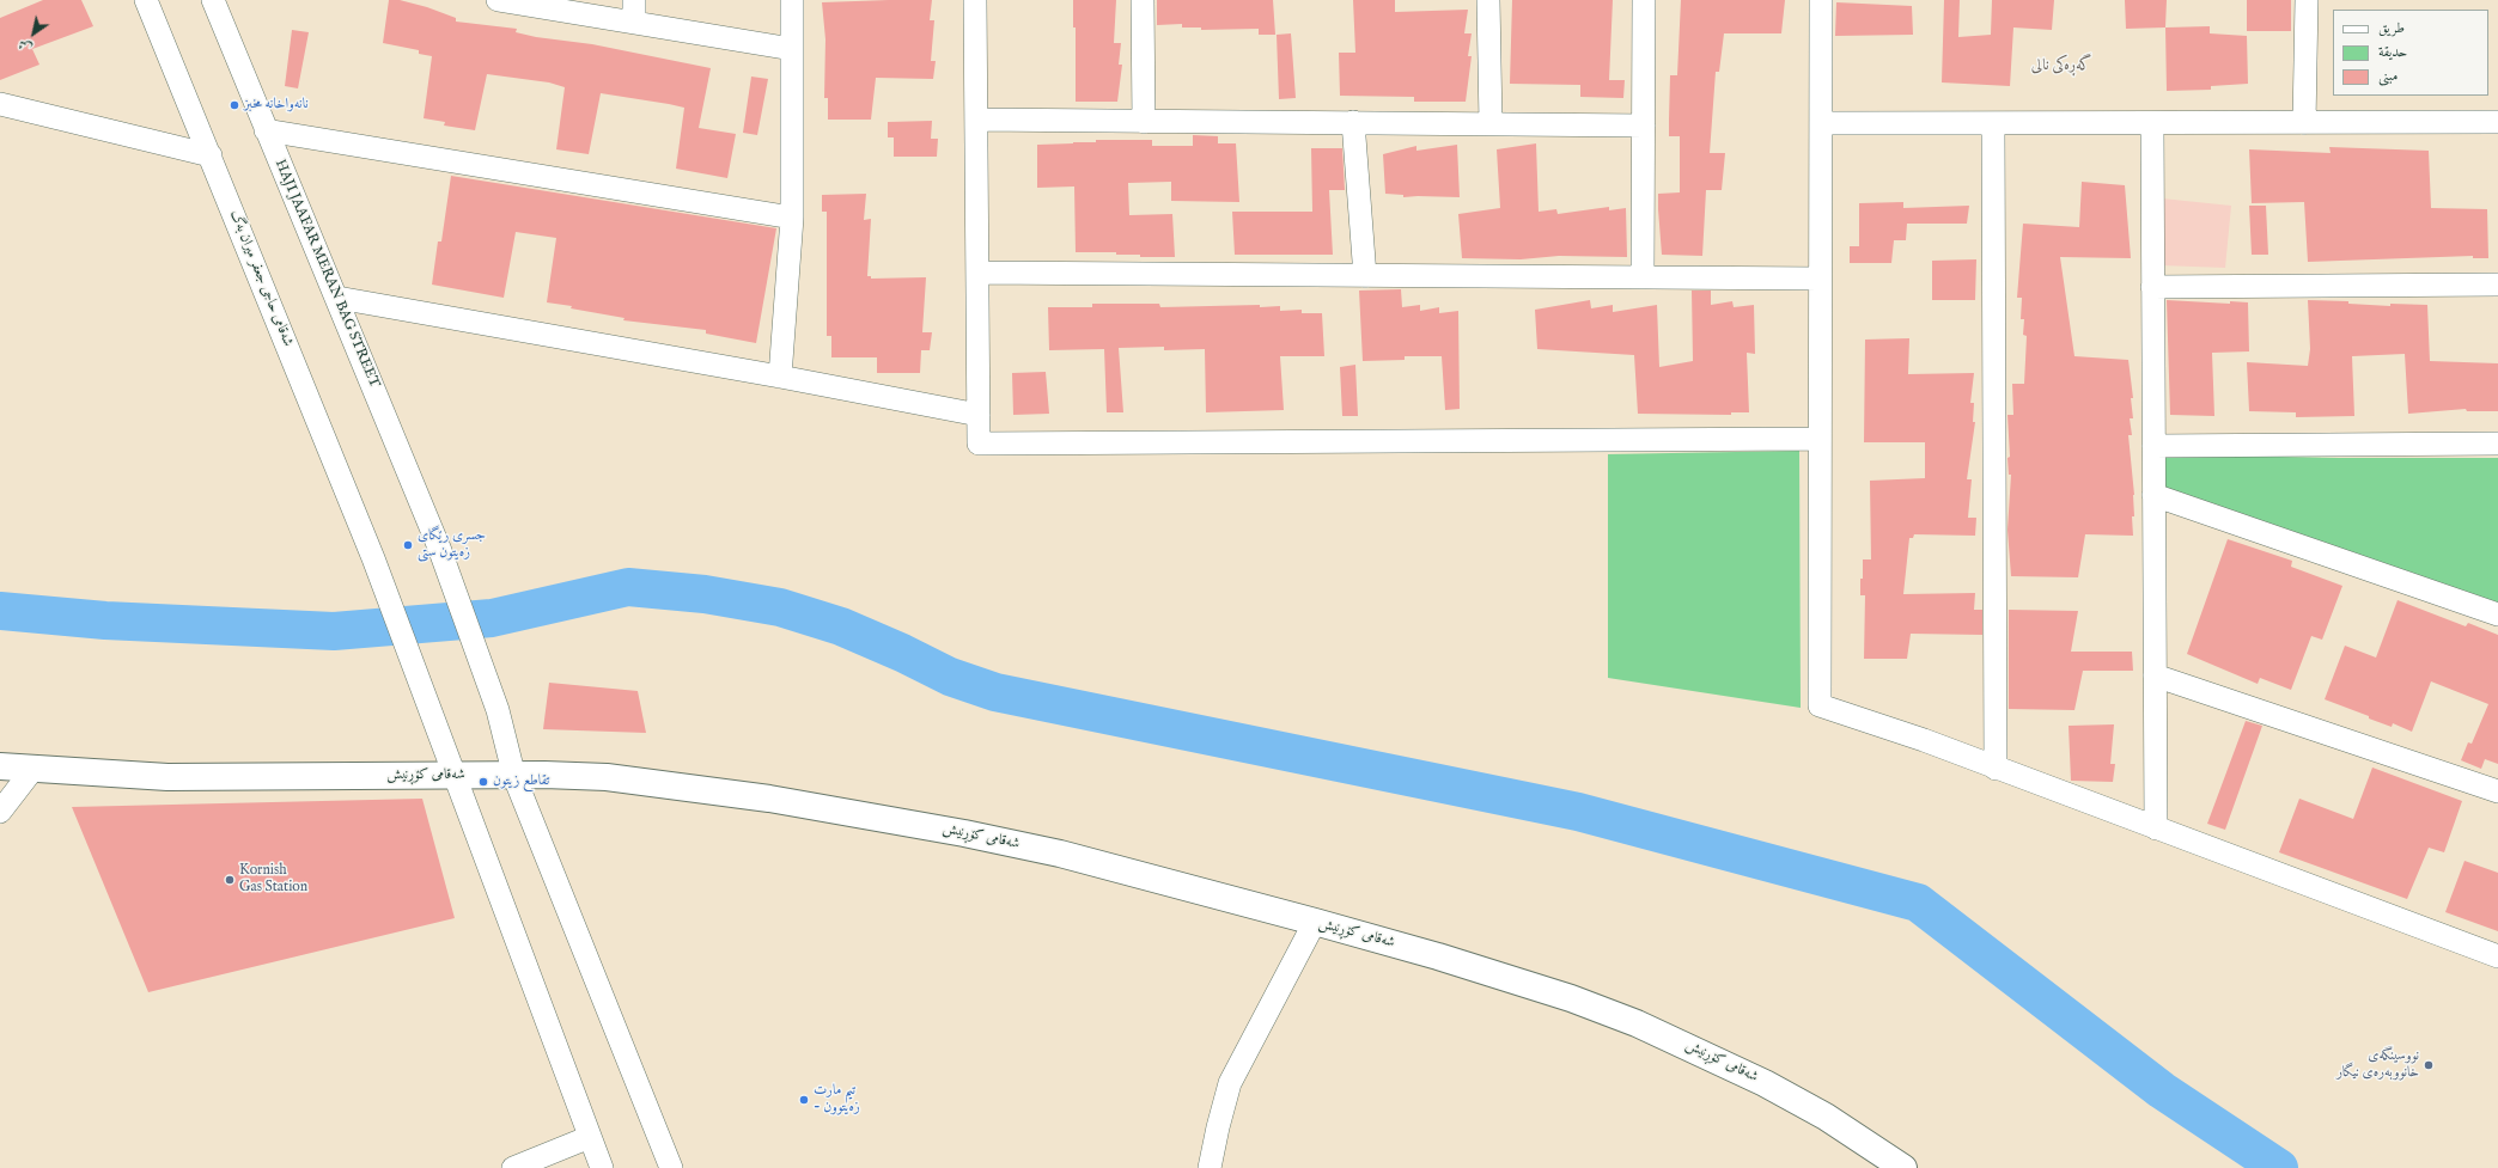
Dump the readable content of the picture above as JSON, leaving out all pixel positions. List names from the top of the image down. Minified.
{"streets":{"main road":["شەقامی کۆڕنیش"],"street":["HAJI JAAFAR MERAN BAG STREET","شەقامی حاجی جعفر میران بەگ"]},"crossings":[["HAJI JAAFAR MERAN BAG STREET","شەقامی کۆڕنیش"],["شەقامی حاجی جعفر میران بەگ","شەقامی کۆڕنیش"]],"districts":["گەڕەکی نالی"],"places":["نانەواخانە مخبز","جسری رێگای زەیتون ستی","تقاطع زيتون","Kornish Gas Station","نووسینگەی خانووبەرەی نیگار","تیم مارت - زەیتوون"],"legend":["طريق","حديقة","مبنى"],"north":"bottom left"}
